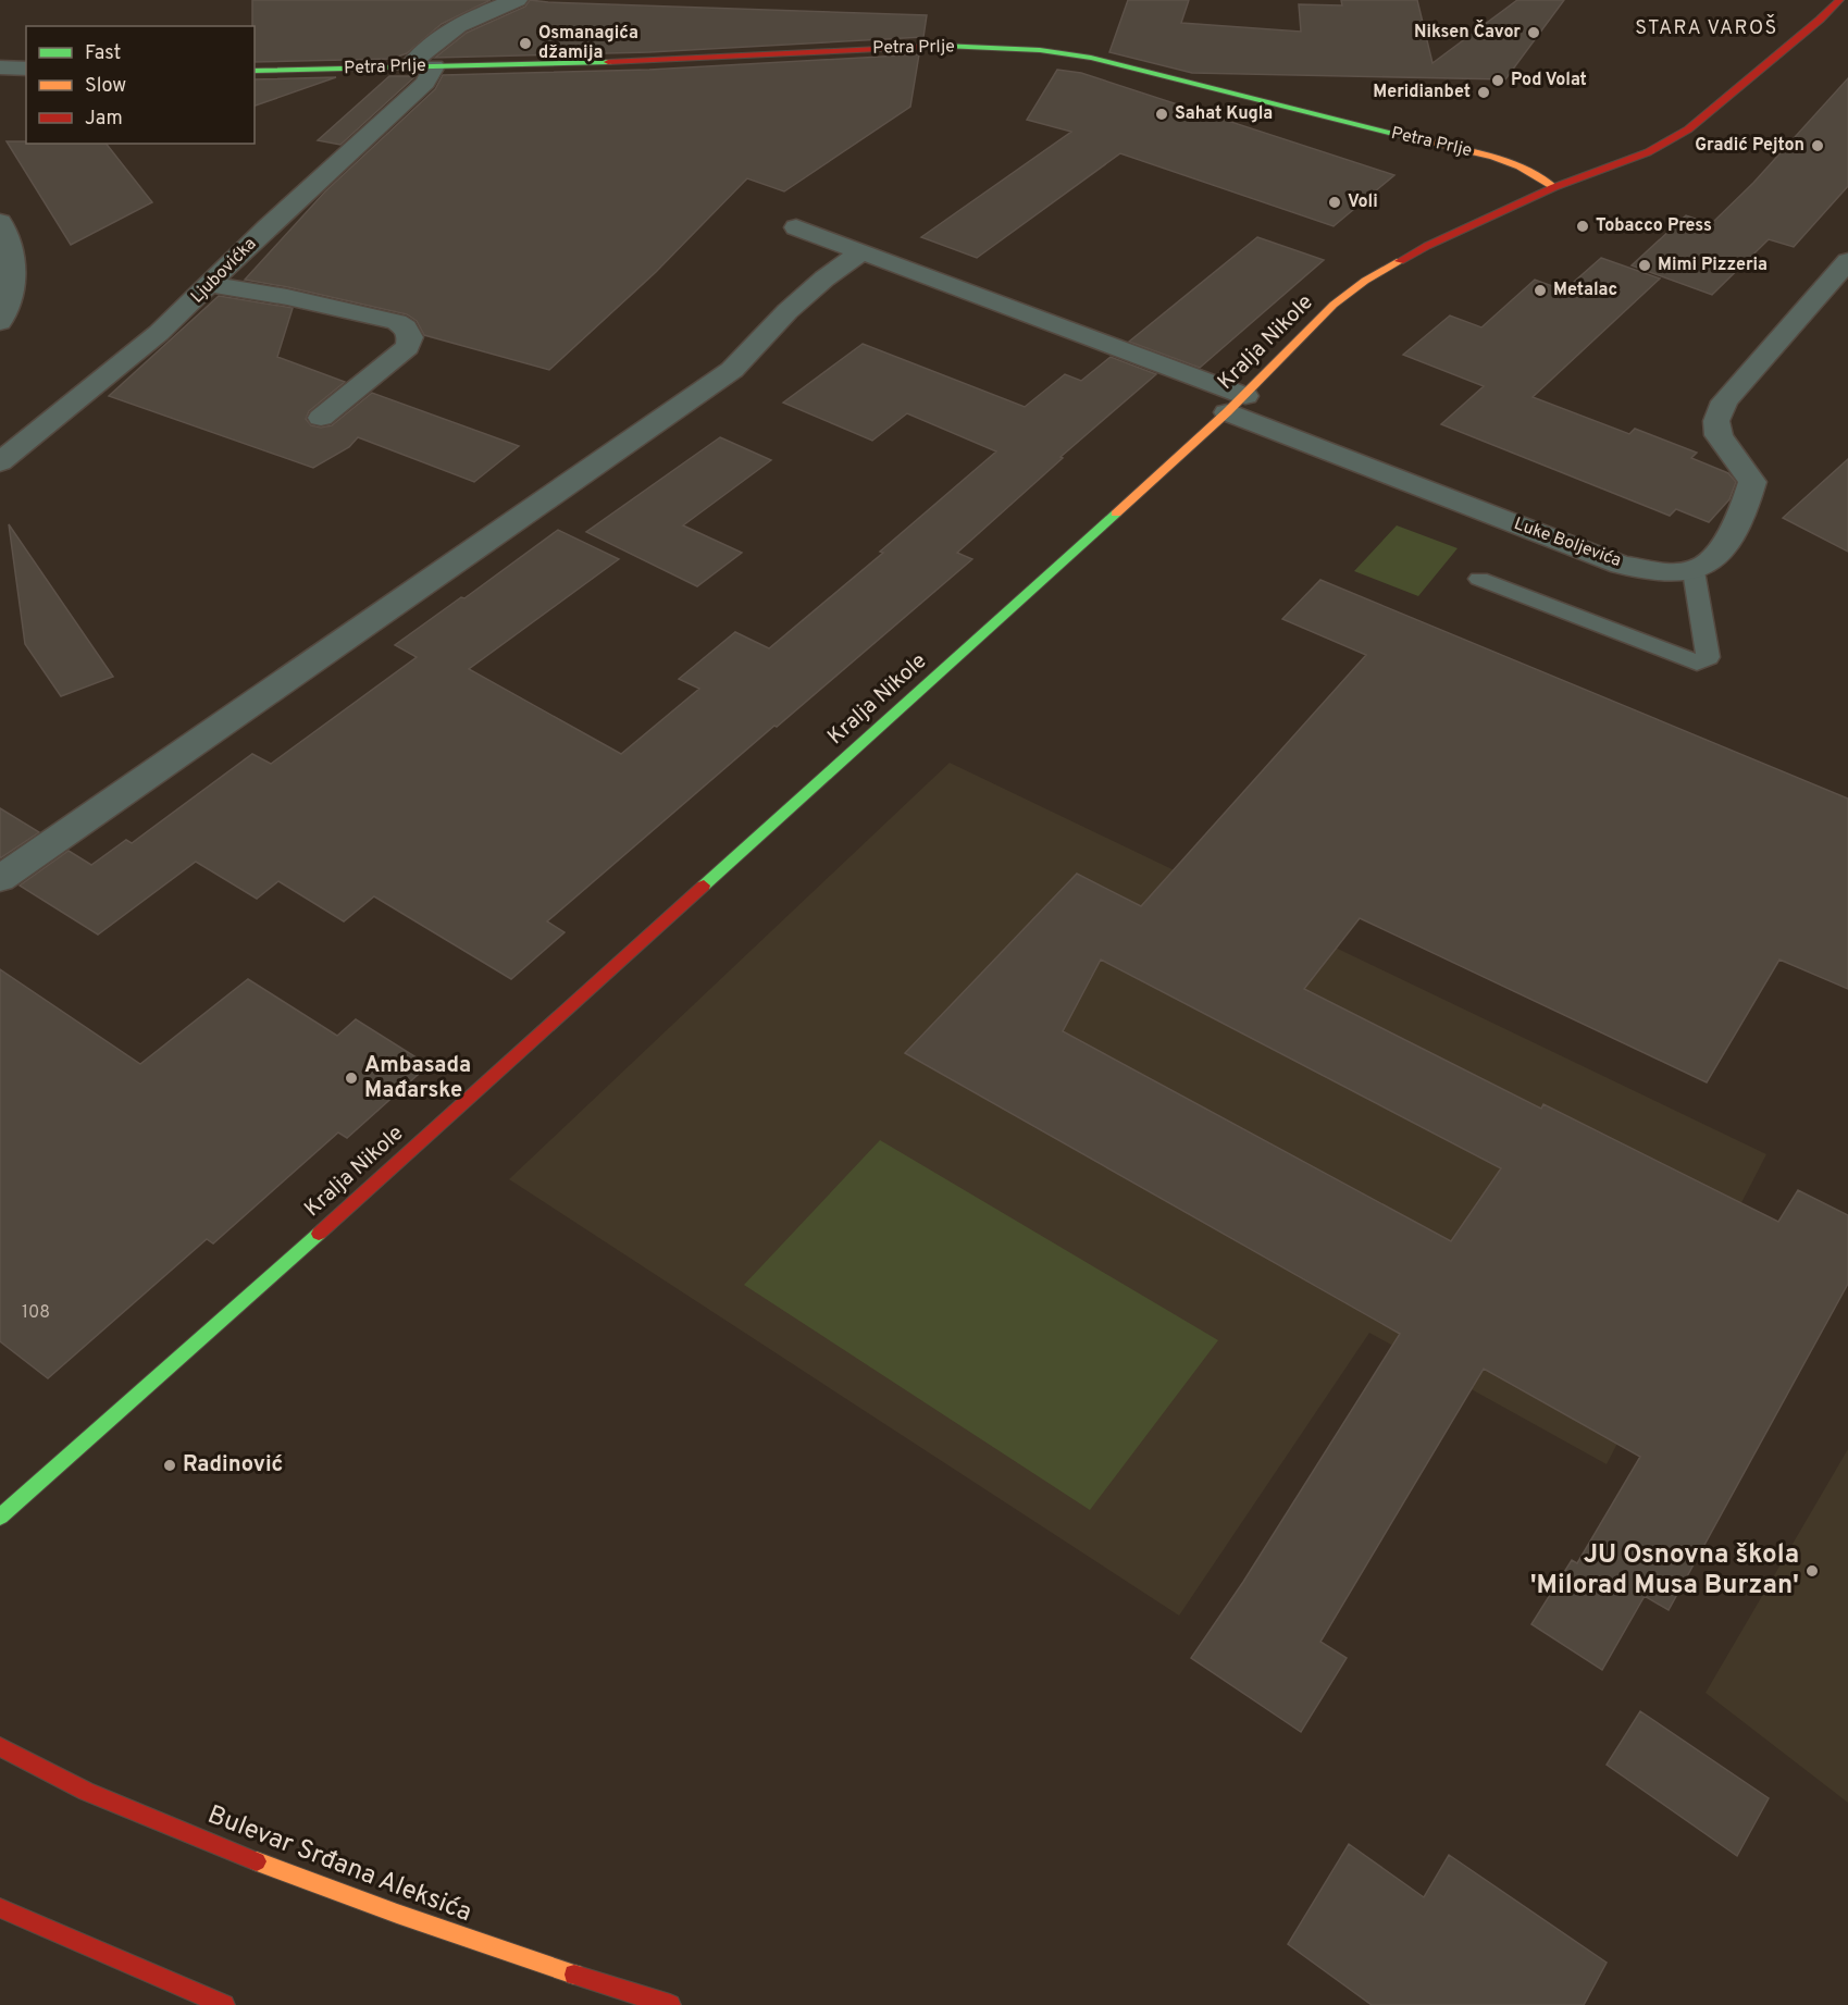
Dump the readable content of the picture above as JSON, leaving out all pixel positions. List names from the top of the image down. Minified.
{"streets":{"street":["Petra Prlje","Ljubovićka","Kralja Nikole","Luke Boljevića","Bulevar Srđana Aleksića"]},"crossings":[["Petra Prlje","Ljubovićka"],["Petra Prlje","Kralja Nikole"],["Kralja Nikole","Luke Boljevića"]],"districts":["STARA VAROŠ"],"places":["Niksen Čavor","Osmanagića džamija","Pod Volat","Meridianbet","Sahat Kugla","Gradić Pejton","Voli","Tobacco Press","Mimi Pizzeria","Metalac","Ambasada Mađarske","Radinović","JU Osnovna škola 'Milorad Musa Burzan'"],"house_numbers":["108"],"legend":["Fast","Slow","Jam"]}
